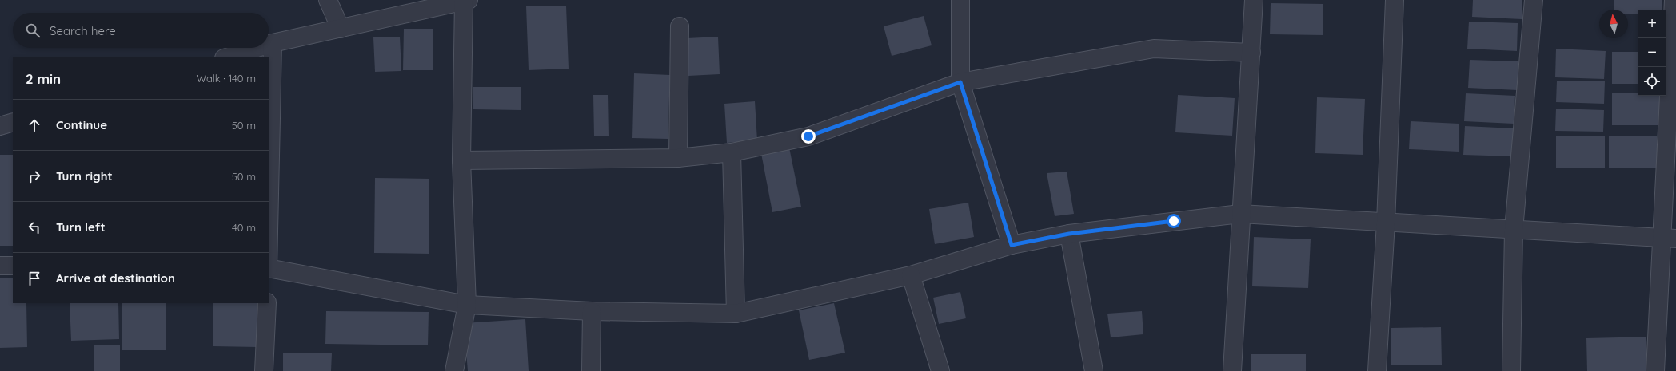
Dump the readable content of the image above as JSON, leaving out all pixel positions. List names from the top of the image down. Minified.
{"north":"top","page":{"map_buttons":["+","−"],"search":"Search here","heading":["2 min","Walk · 140 m"],"list":[["Continue","50 m"],["Turn right","50 m"],["Turn left","40 m"],"Arrive at destination"]}}
